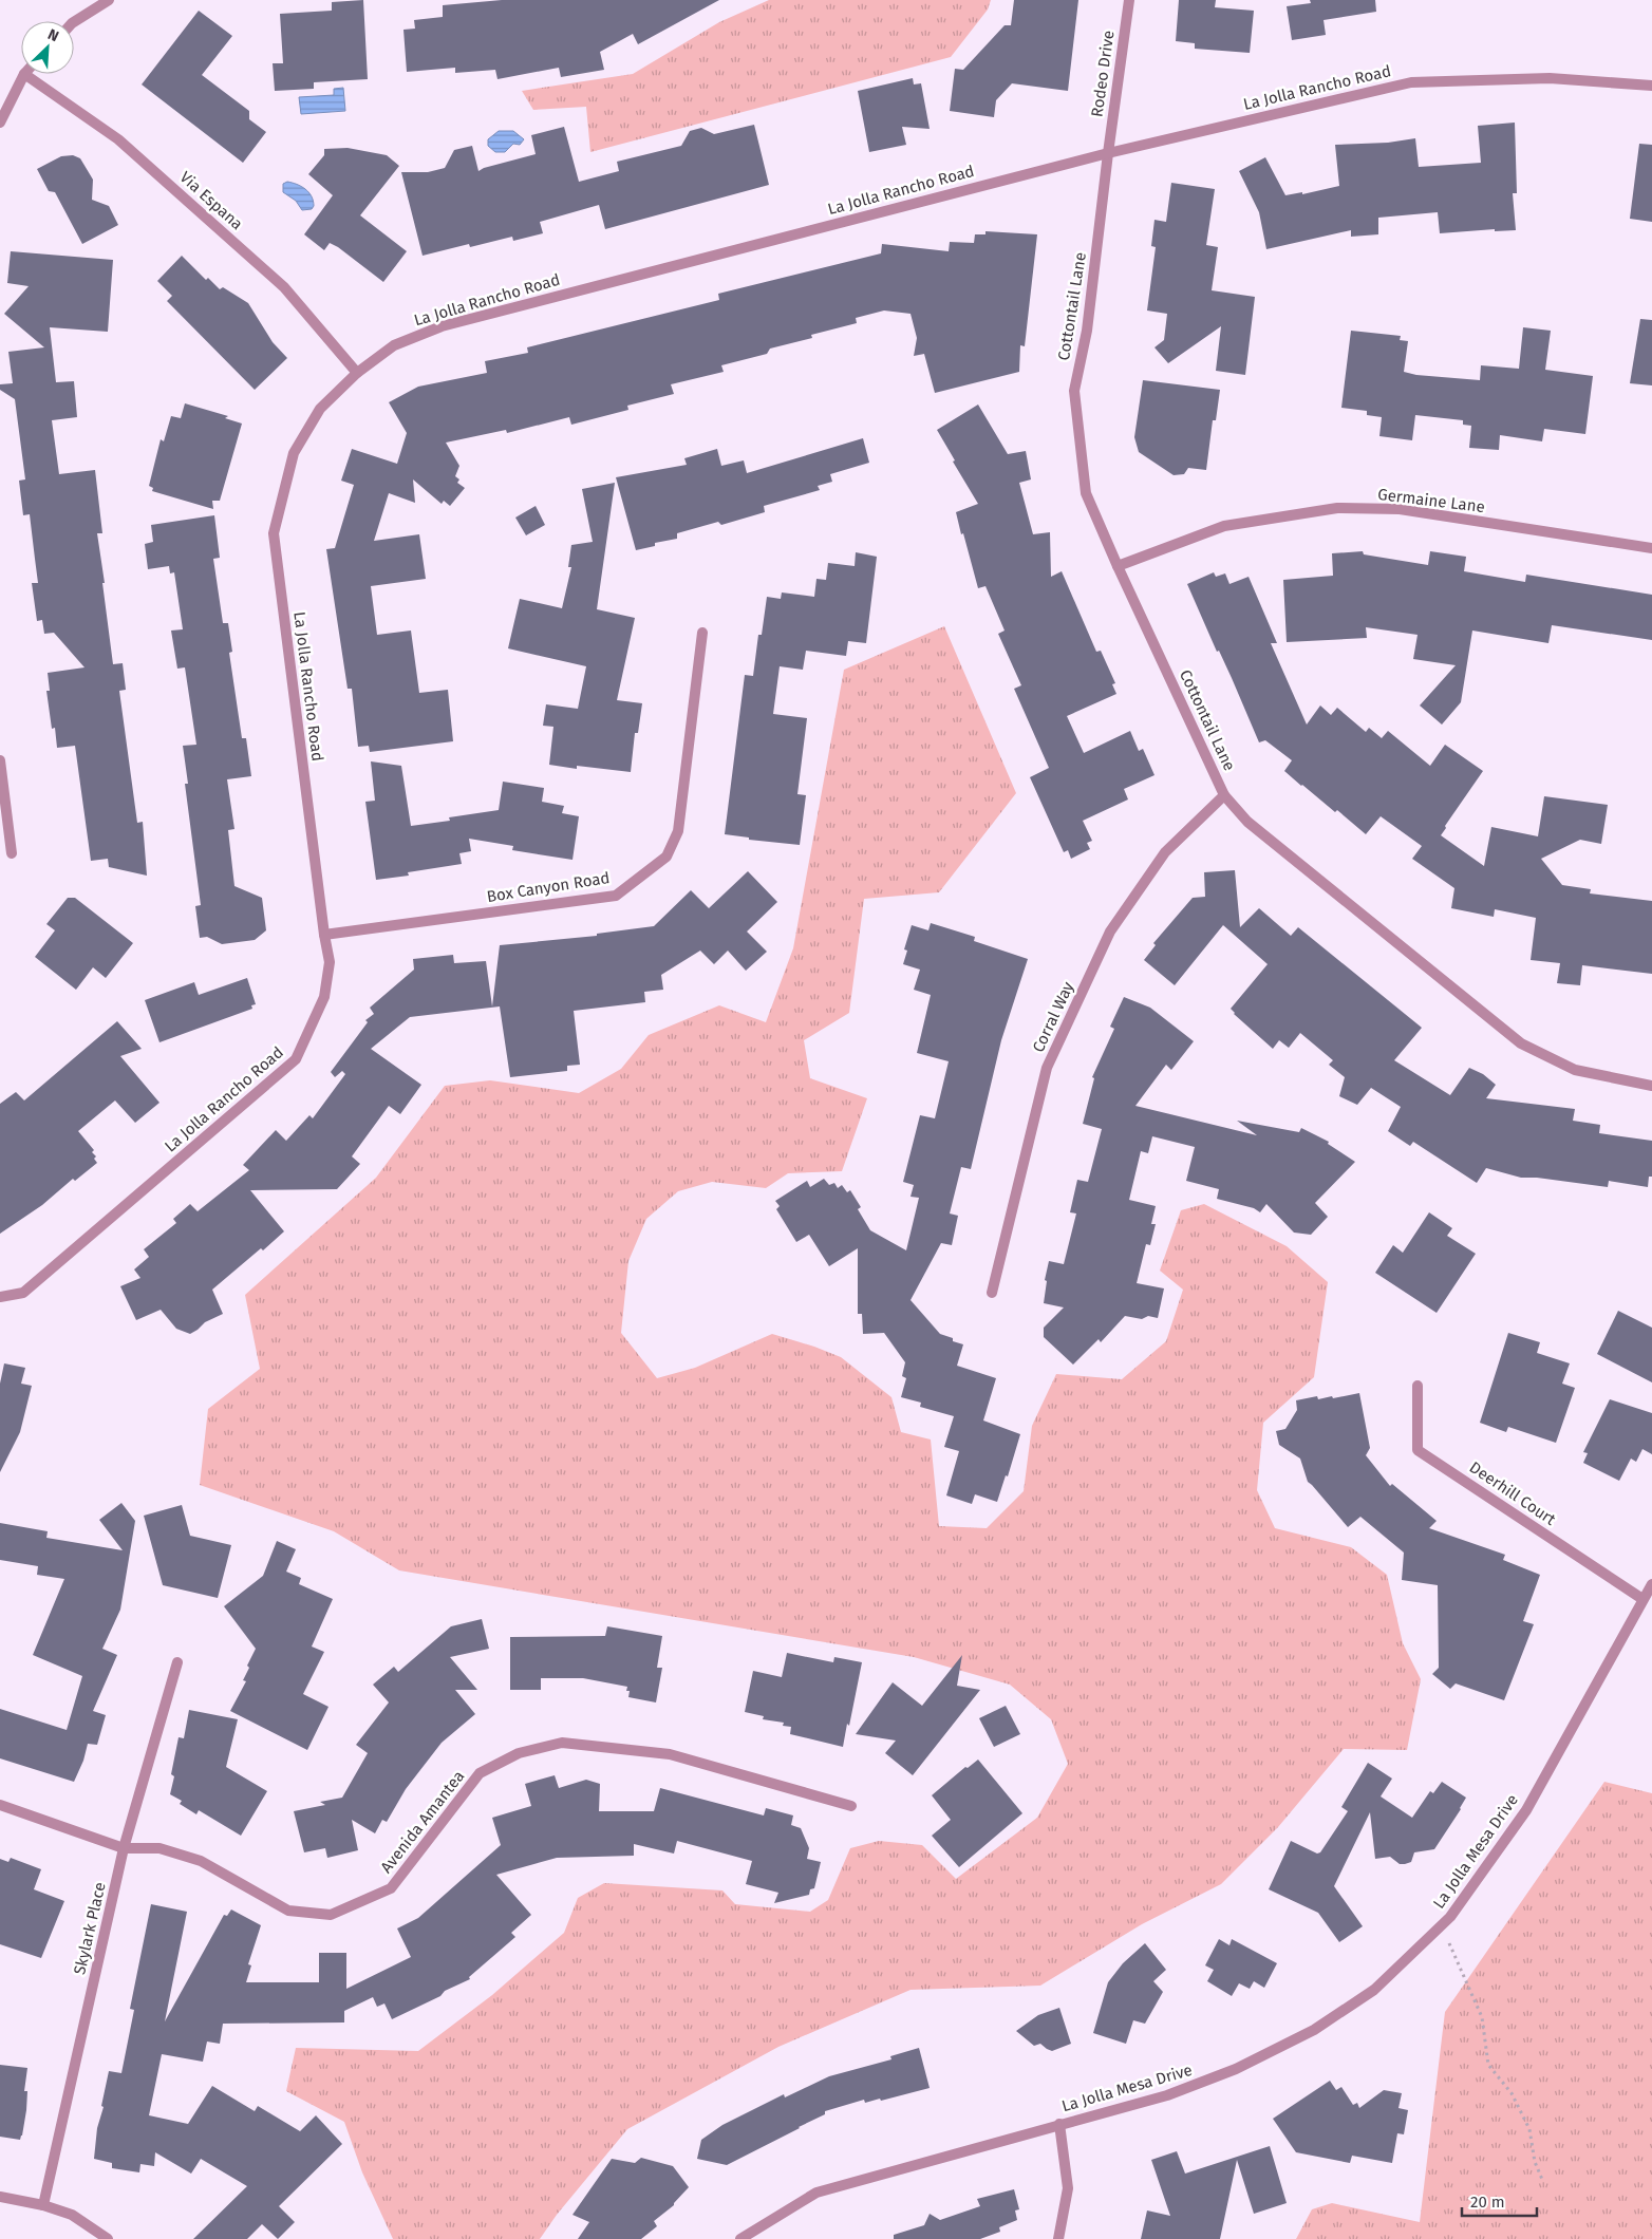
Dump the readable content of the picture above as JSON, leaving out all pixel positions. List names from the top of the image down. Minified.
{"streets":{"street":["Rodeo Drive","La Jolla Rancho Road","Via Espana","Cottontail Lane","Germaine Lane","Box Canyon Road","Corral Way","Deerhill Court","Avenida Amantea","La Jolla Mesa Drive","Skylark Place"]},"crossings":[["Rodeo Drive","La Jolla Rancho Road"],["Rodeo Drive","Cottontail Lane"],["La Jolla Rancho Road","Via Espana"],["La Jolla Rancho Road","Cottontail Lane"],["La Jolla Rancho Road","Box Canyon Road"],["Cottontail Lane","Germaine Lane"],["Cottontail Lane","Corral Way"],["Deerhill Court","La Jolla Mesa Drive"],["Avenida Amantea","Skylark Place"]],"scale_bar":"20 m","north":"top right"}
